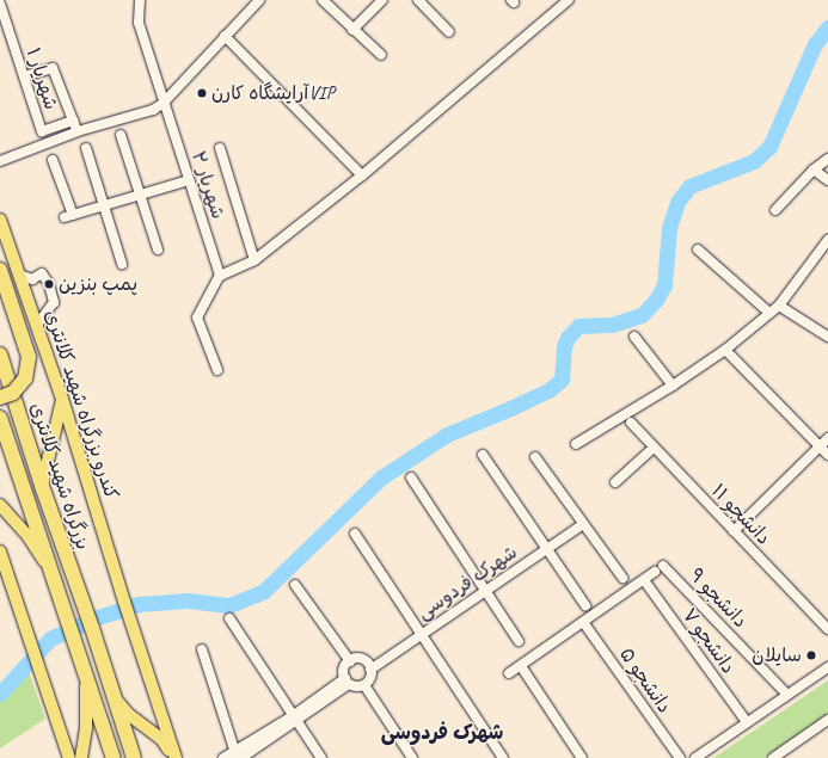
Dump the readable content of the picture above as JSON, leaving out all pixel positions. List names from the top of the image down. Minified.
{"streets":{"highway":["بزرگراه شهید کلانتری"],"main road":["کندرو بزرگراه شهید کلانتری"],"street":["۱ شهریار","۲ شهریار","دانشجو ۱۱","شهرک فردوسی","دانشجو ۹","دانشجو ۷","دانشجو ۵"]},"districts":["شهرک فردوسی"],"places":["آرایشگاه کارنVIP","پمپ بنزین","سایلان"]}
